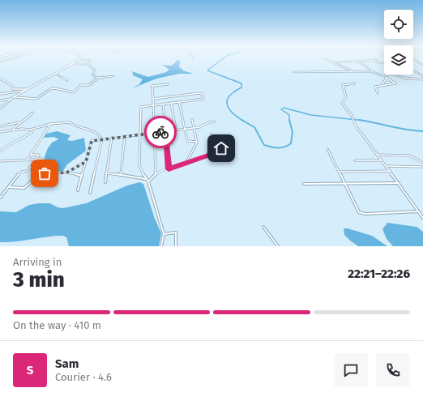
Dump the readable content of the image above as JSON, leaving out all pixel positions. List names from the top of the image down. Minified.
{"page":{"heading":["3 min","Arriving in","22:21–22:26"],"panel":["Sam","Courier · 4.6"],"bar":"On the way · 410 m","round":"S"}}
